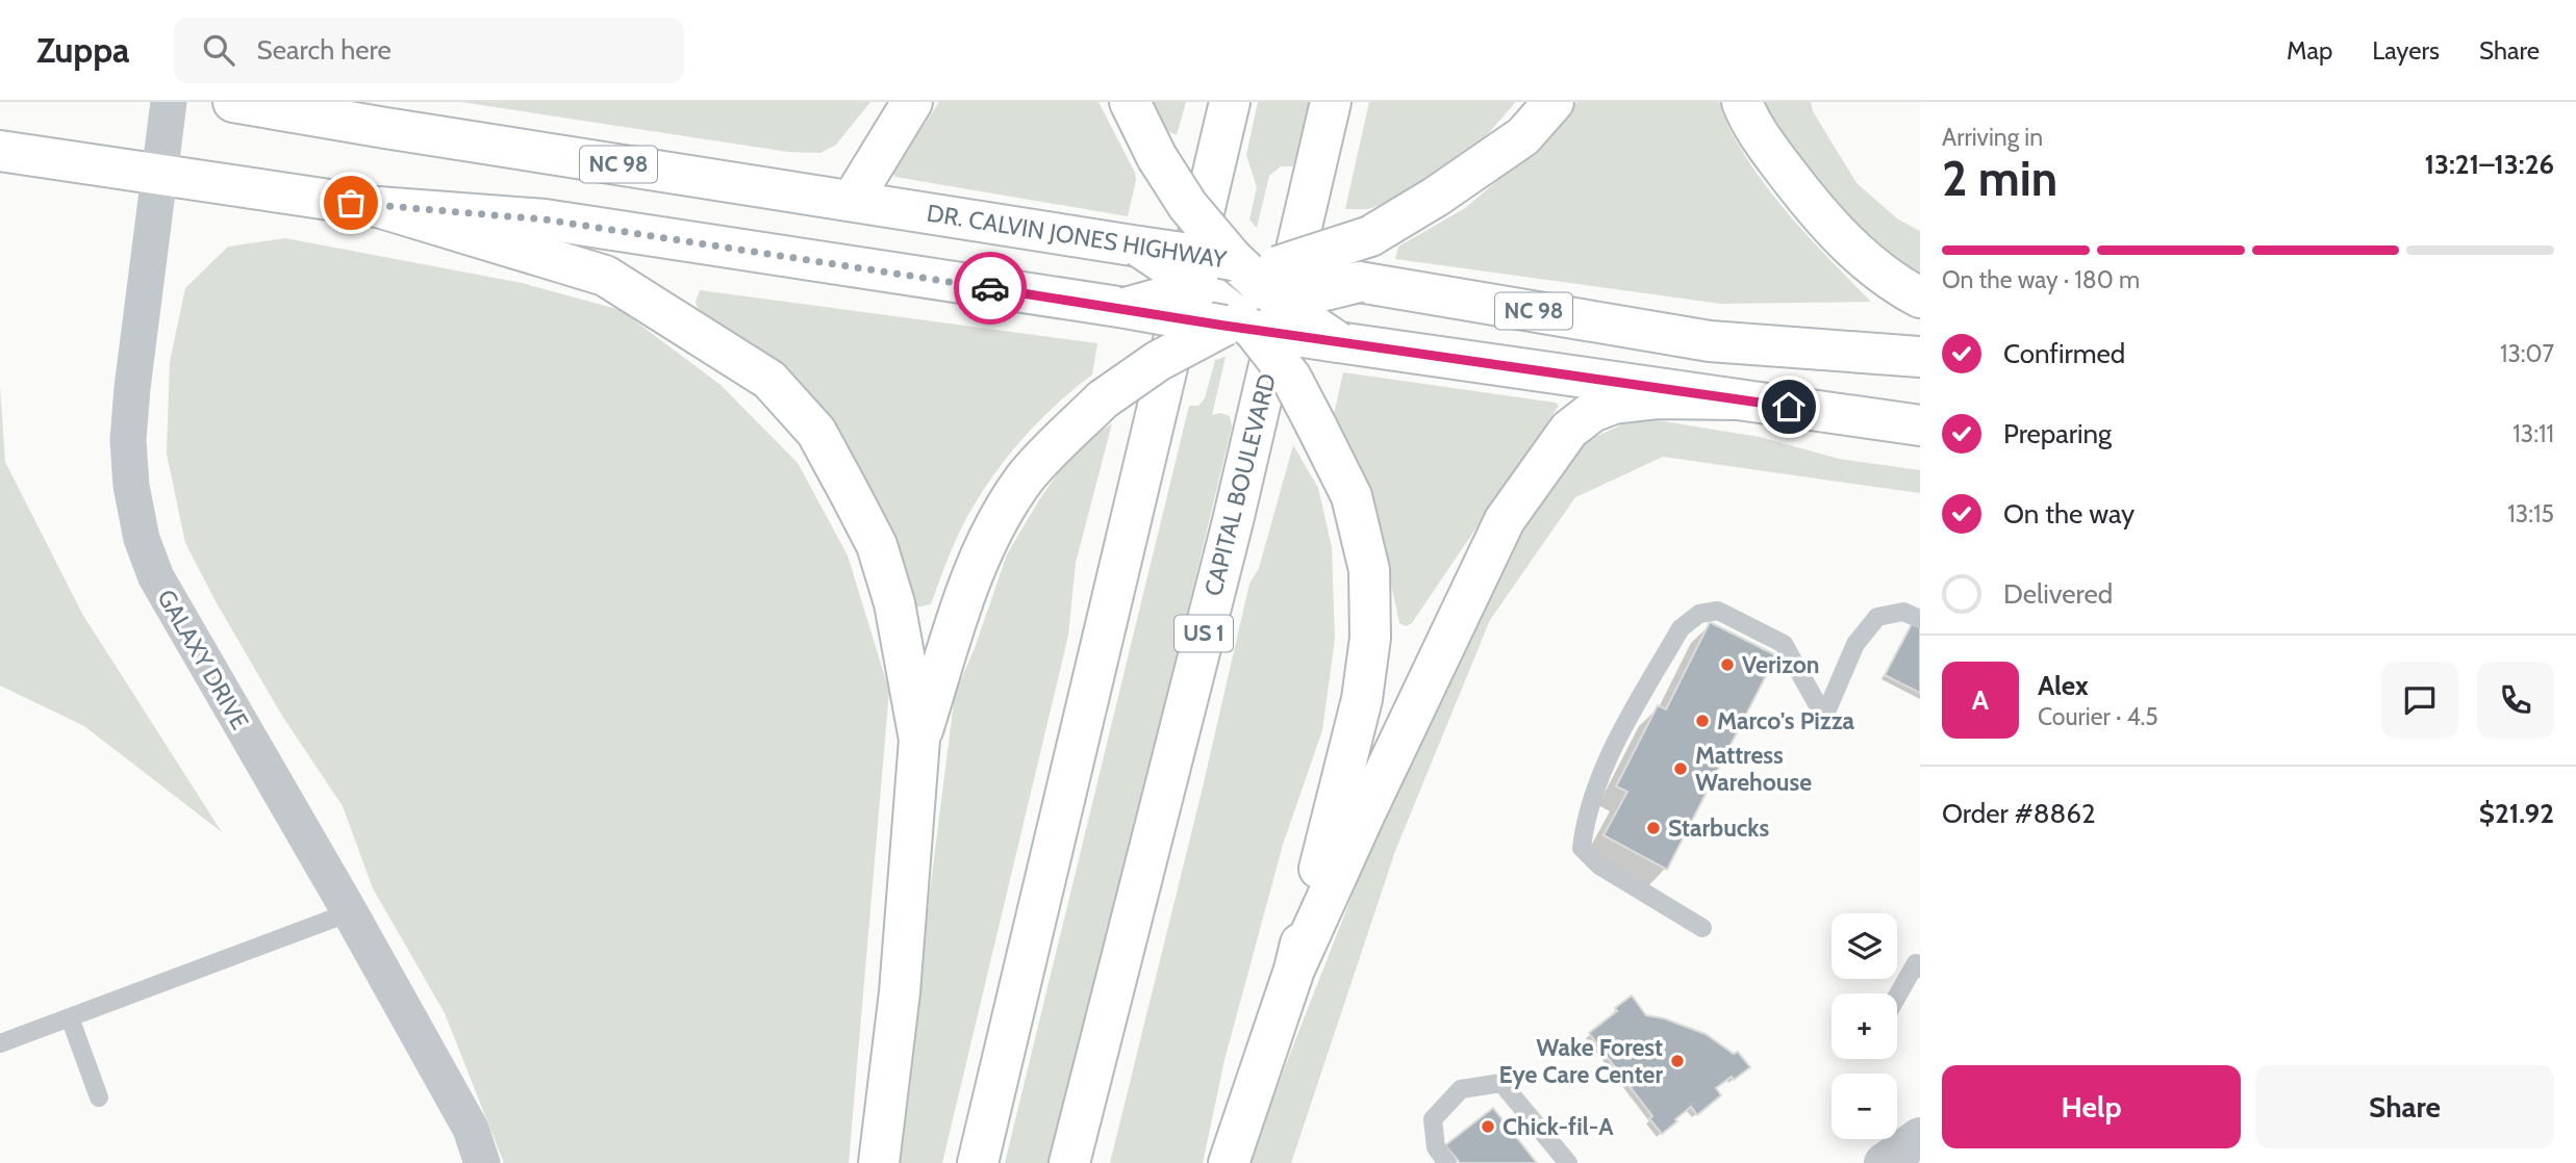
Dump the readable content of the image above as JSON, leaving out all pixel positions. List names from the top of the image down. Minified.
{"streets":{"highway":["NC 98","DR. CALVIN JONES HIGHWAY","CAPITAL BOULEVARD","US 1"],"street":["GALAXY DRIVE"]},"crossings":[["NC 98","DR. CALVIN JONES HIGHWAY"]],"places":["Verizon","Marco's Pizza","Mattress Warehouse","Starbucks","Wake Forest Eye Care Center","Chick-fil-A"],"page":{"header":"Zuppa","search":"Search here","nav":["Map","Layers","Share"],"heading":["2 min","Arriving in","13:21–13:26"],"panel":["Alex","Courier · 4.5","Order #8862","$21.92"],"bar":"On the way · 180 m","list":[["Confirmed","13:07"],["Preparing","13:11"],["On the way","13:15"],"Delivered"],"round":"A","map_buttons":["+","−"],"buttons":["Help","Share"]}}
